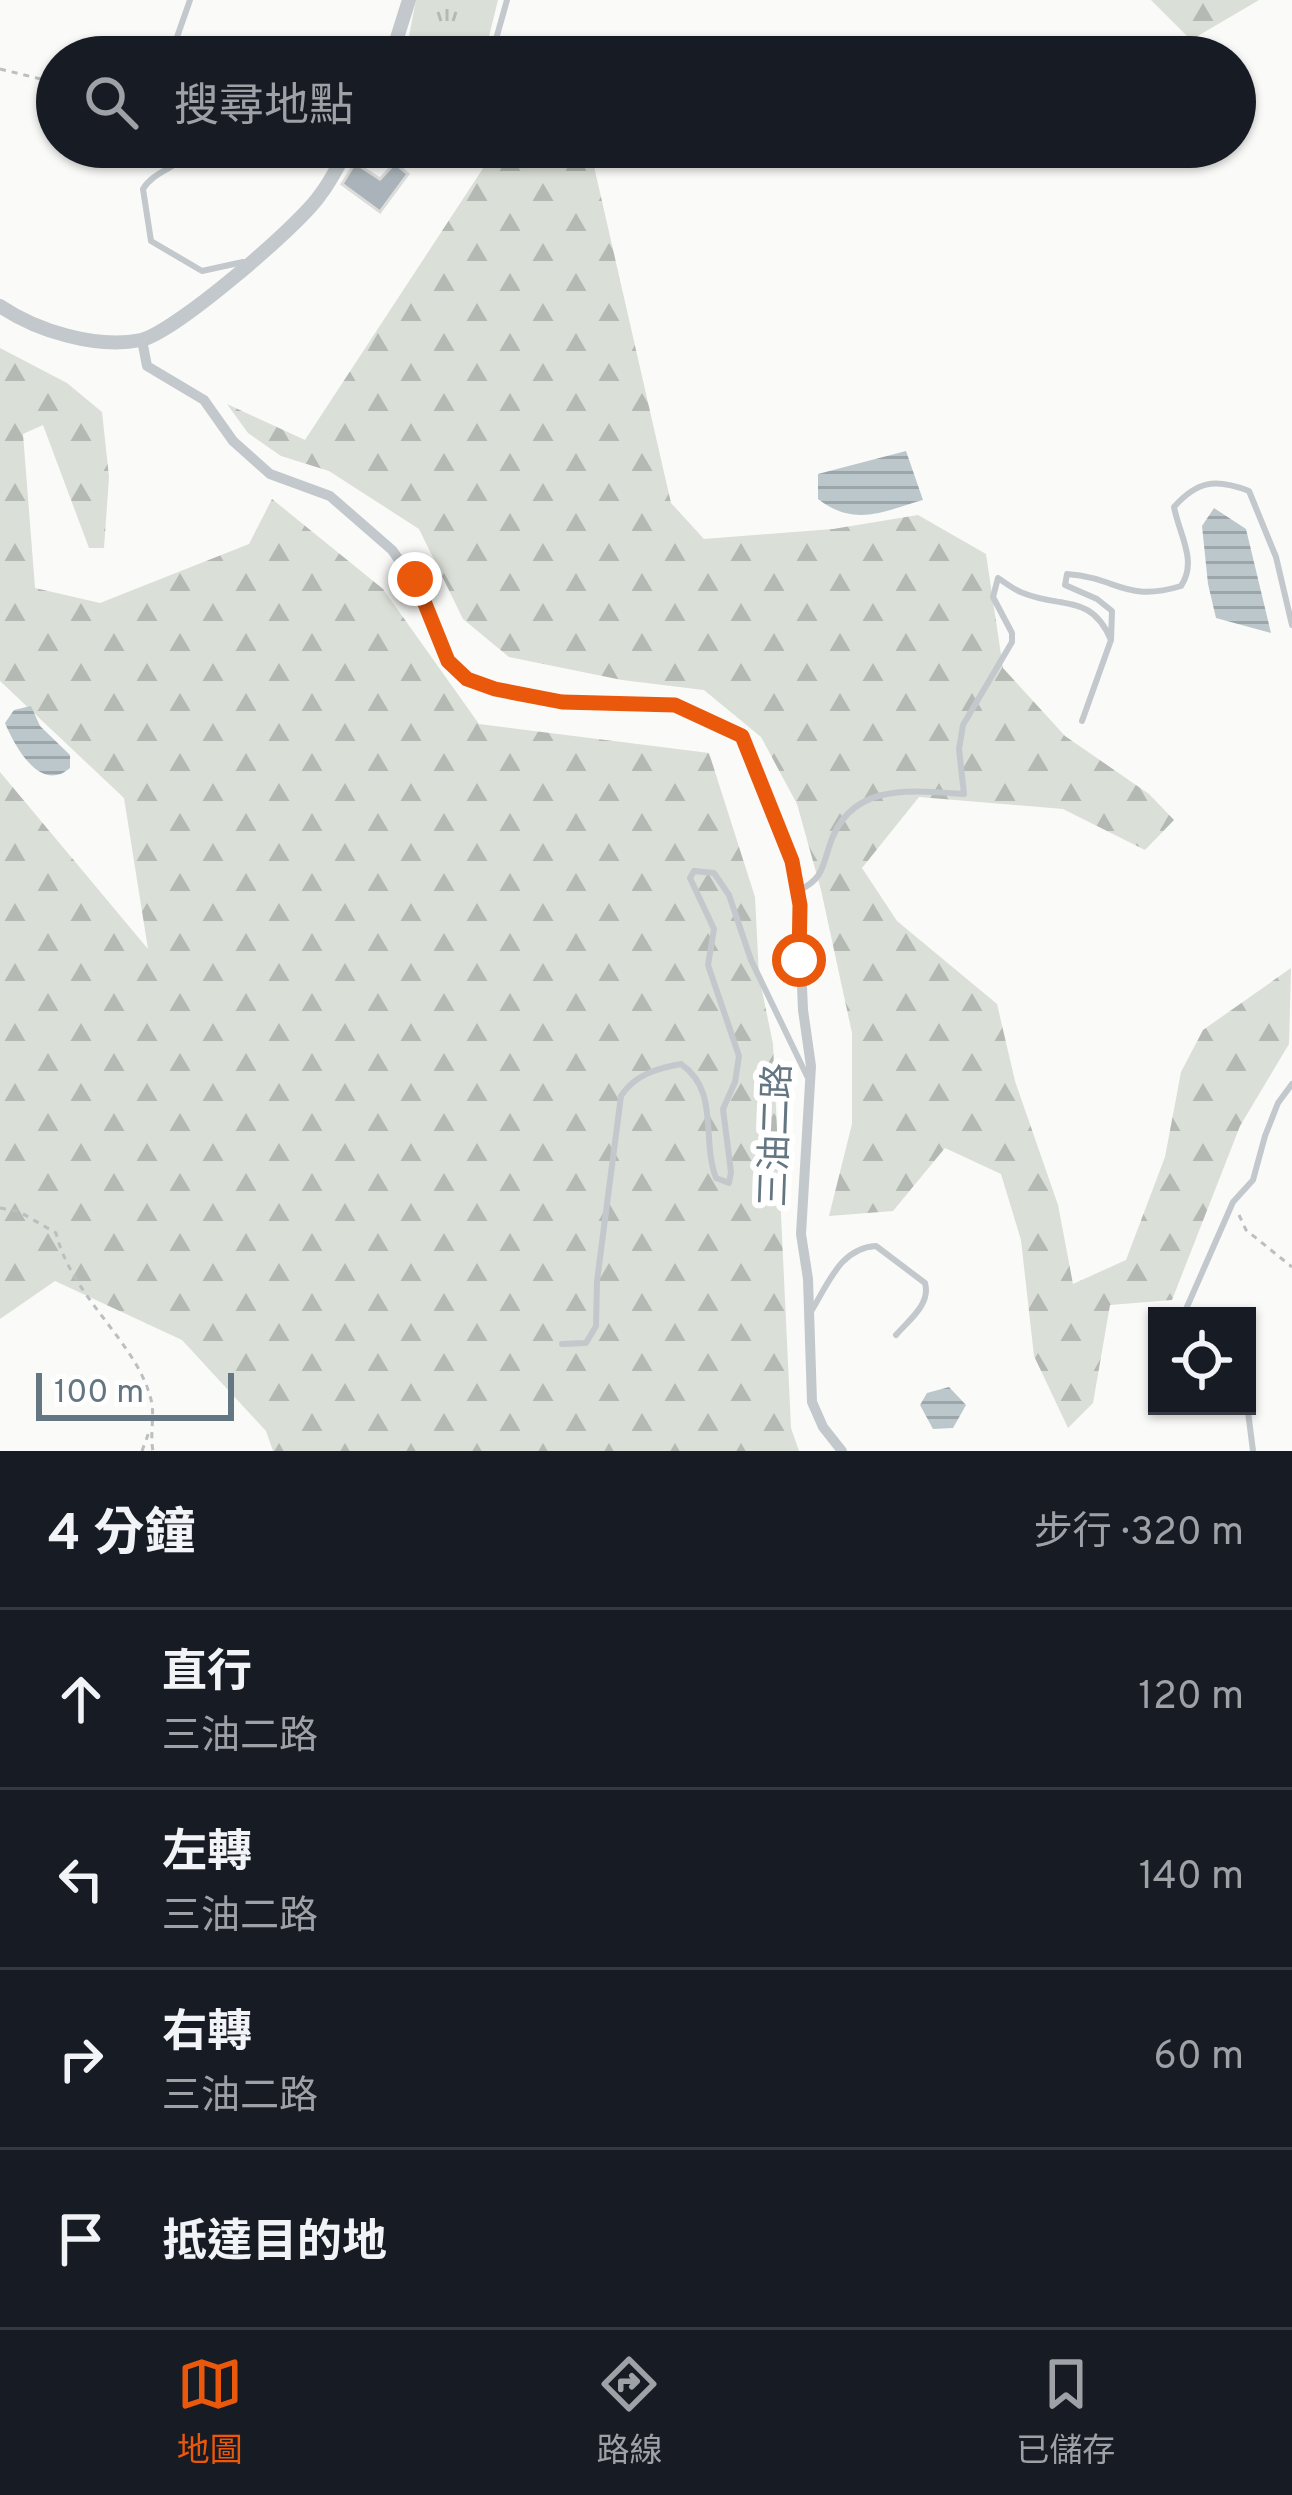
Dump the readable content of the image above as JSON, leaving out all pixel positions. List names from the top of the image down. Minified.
{"streets":{"street":["三油二路"]},"scale_bar":"100 m","page":{"search":"搜尋地點","scale":"100 m","heading":["4 分鐘","步行 · 320 m"],"list":[["直行","三油二路","120 m"],["左轉","三油二路","140 m"],["右轉","三油二路","60 m"],"抵達目的地"],"nav":["地圖","路線","已儲存"]}}
